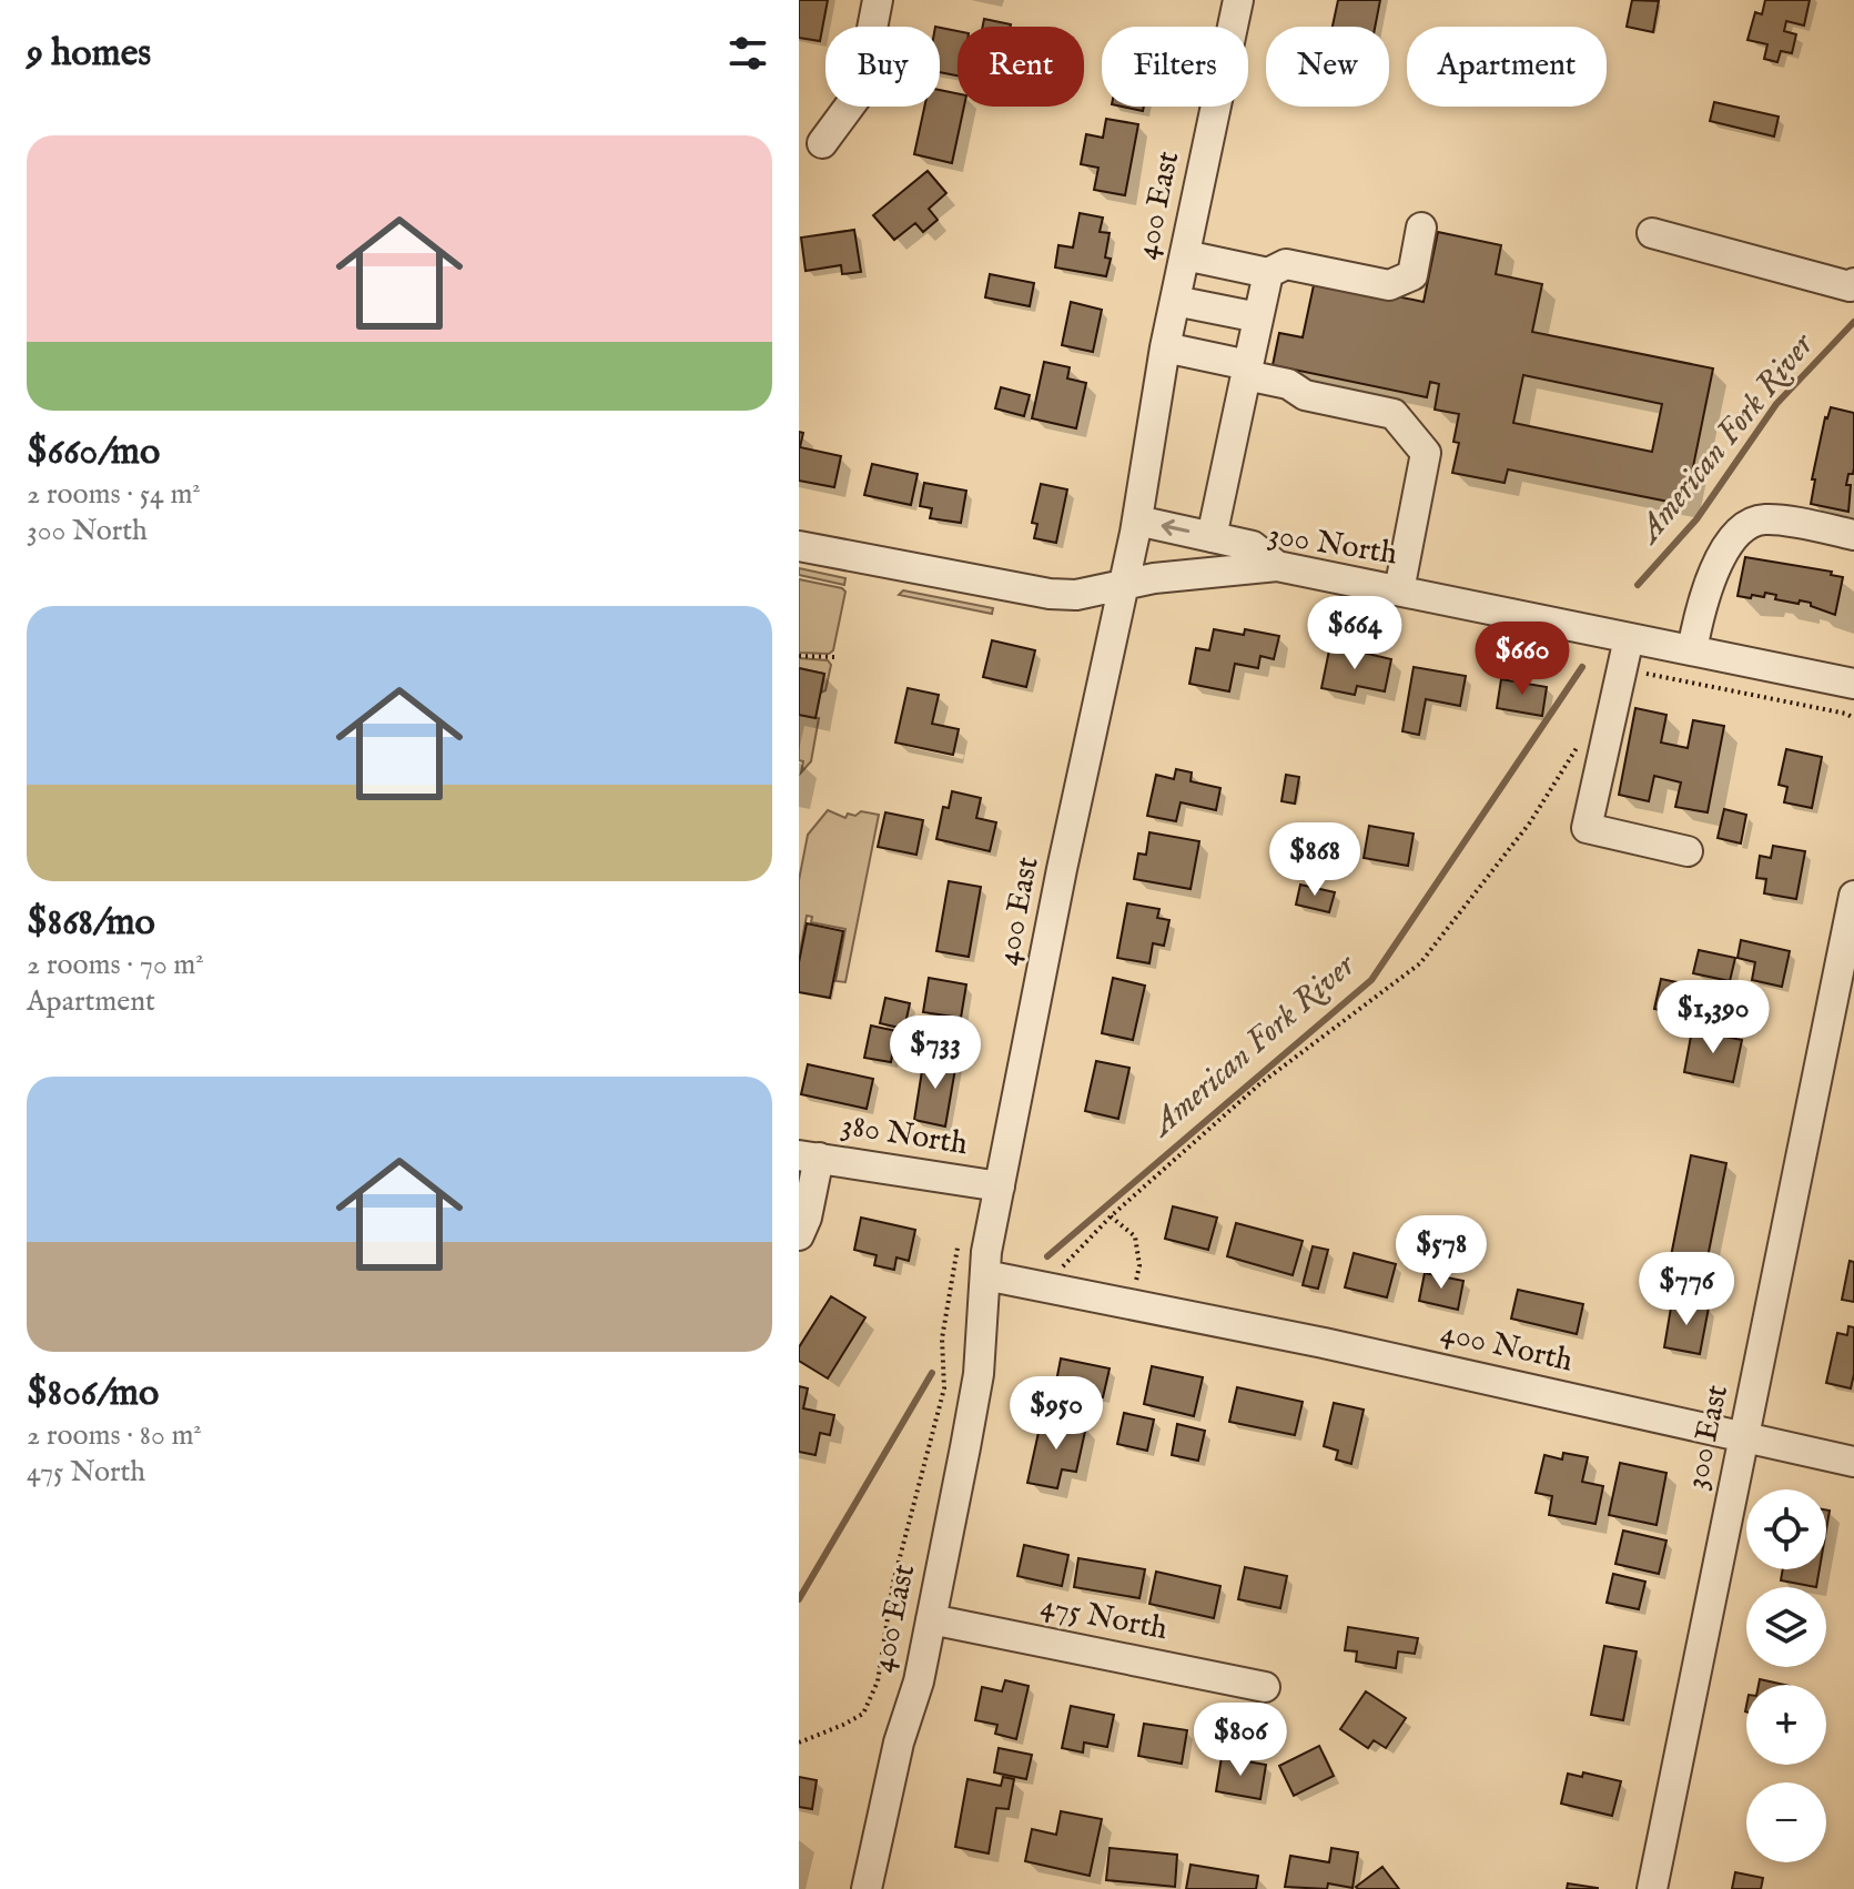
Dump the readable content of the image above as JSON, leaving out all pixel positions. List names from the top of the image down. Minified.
{"streets":{"street":["400 East","300 North","380 North","400 North","300 East","475 North"]},"crossings":[["400 East","300 North"],["400 East","380 North"],["400 East","400 North"],["400 East","475 North"],["400 North","300 East"]],"water":["American Fork River"],"page":{"heading":"9 homes","chip":["Buy","Rent","Filters","New","Apartment"],"list":[{"name":"$660/mo","note":"2 rooms · 54 m² · 300 North"},{"name":"$868/mo","note":"2 rooms · 70 m² · Apartment"},{"name":"$806/mo","note":"2 rooms · 80 m² · 475 North"}],"price":["$664","$660","$868","$1,390","$733","$578","$776","$950","$806"],"map_buttons":["+","−"]}}
